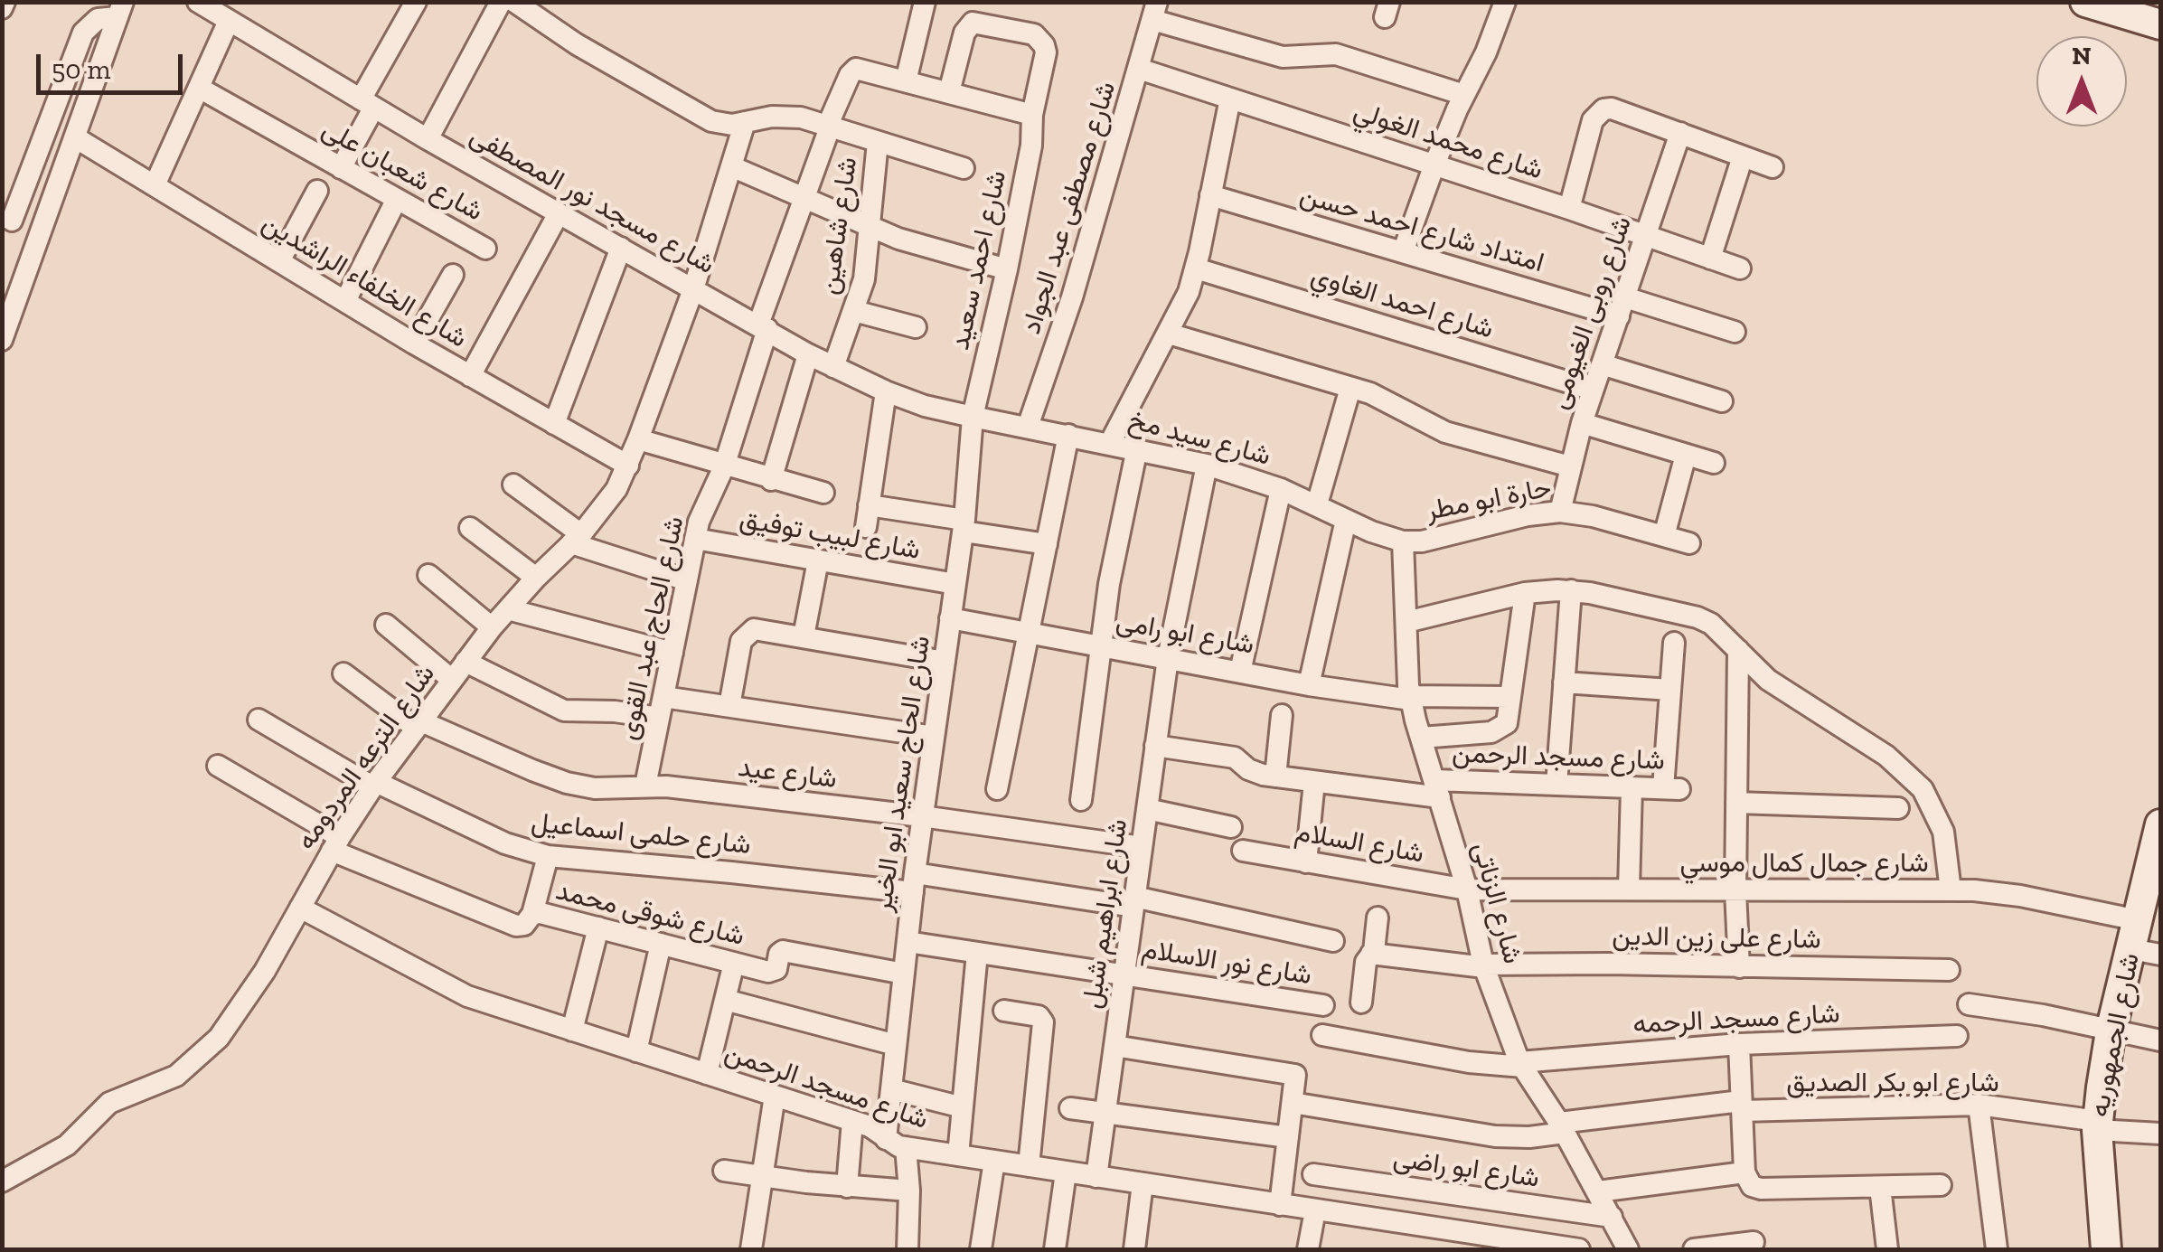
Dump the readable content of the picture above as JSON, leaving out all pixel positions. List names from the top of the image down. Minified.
{"streets":{"main road":["شارع الجمهوريه"],"street":["شارع محمد الغولي","شارع شعبان على","شارع مسجد نور المصطفى","شارع مصطفى عبد الجواد","شارع شاهين","امتداد شارع احمد حسن","شارع احمد سعيد","شارع الخلفاء الراشدين","شارع احمد الغاوي","شارع روبى الغيومى","شارع سيد مخ","حارة ابو مطر","شارع لبيب توفيق","شارع الحاج عبد القوى","شارع ابو رامى","شارع الترعه المردومه","شارع مسجد الرحمن","شارع عيد","شارع الحاج سعيد ابو الخير","شارع حلمى اسماعيل","شارع السلام","شارع جمال كمال موسي","شارع الزناتى","شارع شوقى محمد","شارع ابراهيم شبل","شارع على زين الدين","شارع نور الاسلام","شارع مسجد الرحمه","شارع ابو بكر الصديق","شارع ابو راضى"]},"crossings":[["شارع محمد الغولي","شارع مصطفى عبد الجواد"],["شارع محمد الغولي","شارع روبى الغيومى"],["شارع مسجد نور المصطفى","شارع شاهين"],["شارع مسجد نور المصطفى","شارع احمد سعيد"],["شارع مسجد نور المصطفى","شارع سيد مخ"],["شارع مسجد نور المصطفى","شارع الحاج عبد القوى"],["شارع مسجد نور المصطفى","شارع الترعه المردومه"],["شارع مسجد نور المصطفى","شارع الحاج سعيد ابو الخير"],["شارع مصطفى عبد الجواد","شارع سيد مخ"],["امتداد شارع احمد حسن","شارع روبى الغيومى"],["شارع احمد سعيد","شارع سيد مخ"],["شارع احمد سعيد","شارع الحاج سعيد ابو الخير"],["شارع الخلفاء الراشدين","شارع الترعه المردومه"],["شارع احمد الغاوي","شارع روبى الغيومى"],["شارع روبى الغيومى","حارة ابو مطر"],["شارع سيد مخ","حارة ابو مطر"],["شارع سيد مخ","شارع الحاج سعيد ابو الخير"],["شارع سيد مخ","شارع الزناتى"],["شارع سيد مخ","شارع ابراهيم شبل"],["حارة ابو مطر","شارع الزناتى"],["شارع لبيب توفيق","شارع الحاج عبد القوى"],["شارع لبيب توفيق","شارع الحاج سعيد ابو الخير"],["شارع الحاج عبد القوى","شارع عيد"],["شارع ابو رامى","شارع الحاج سعيد ابو الخير"],["شارع ابو رامى","شارع الزناتى"],["شارع ابو رامى","شارع ابراهيم شبل"],["شارع الترعه المردومه","شارع مسجد الرحمن"],["شارع الترعه المردومه","شارع عيد"],["شارع الترعه المردومه","شارع حلمى اسماعيل"],["شارع الترعه المردومه","شارع شوقى محمد"],["شارع مسجد الرحمن","شارع الحاج سعيد ابو الخير"],["شارع مسجد الرحمن","شارع الزناتى"],["شارع مسجد الرحمن","شارع ابراهيم شبل"],["شارع عيد","شارع الحاج سعيد ابو الخير"],["شارع عيد","شارع ابراهيم شبل"],["شارع الحاج سعيد ابو الخير","شارع حلمى اسماعيل"],["شارع الحاج سعيد ابو الخير","شارع شوقى محمد"],["شارع الحاج سعيد ابو الخير","شارع نور الاسلام"],["شارع حلمى اسماعيل","شارع ابراهيم شبل"],["شارع السلام","شارع جمال كمال موسي"],["شارع السلام","شارع الزناتى"],["شارع جمال كمال موسي","شارع الزناتى"],["شارع جمال كمال موسي","شارع الجمهوريه"],["شارع الزناتى","شارع على زين الدين"],["شارع الزناتى","شارع مسجد الرحمه"],["شارع الزناتى","شارع ابو بكر الصديق"],["شارع الزناتى","شارع ابو راضى"],["شارع ابراهيم شبل","شارع نور الاسلام"],["شارع الجمهوريه","شارع ابو بكر الصديق"]],"scale_bar":"50 m","north":"top"}
